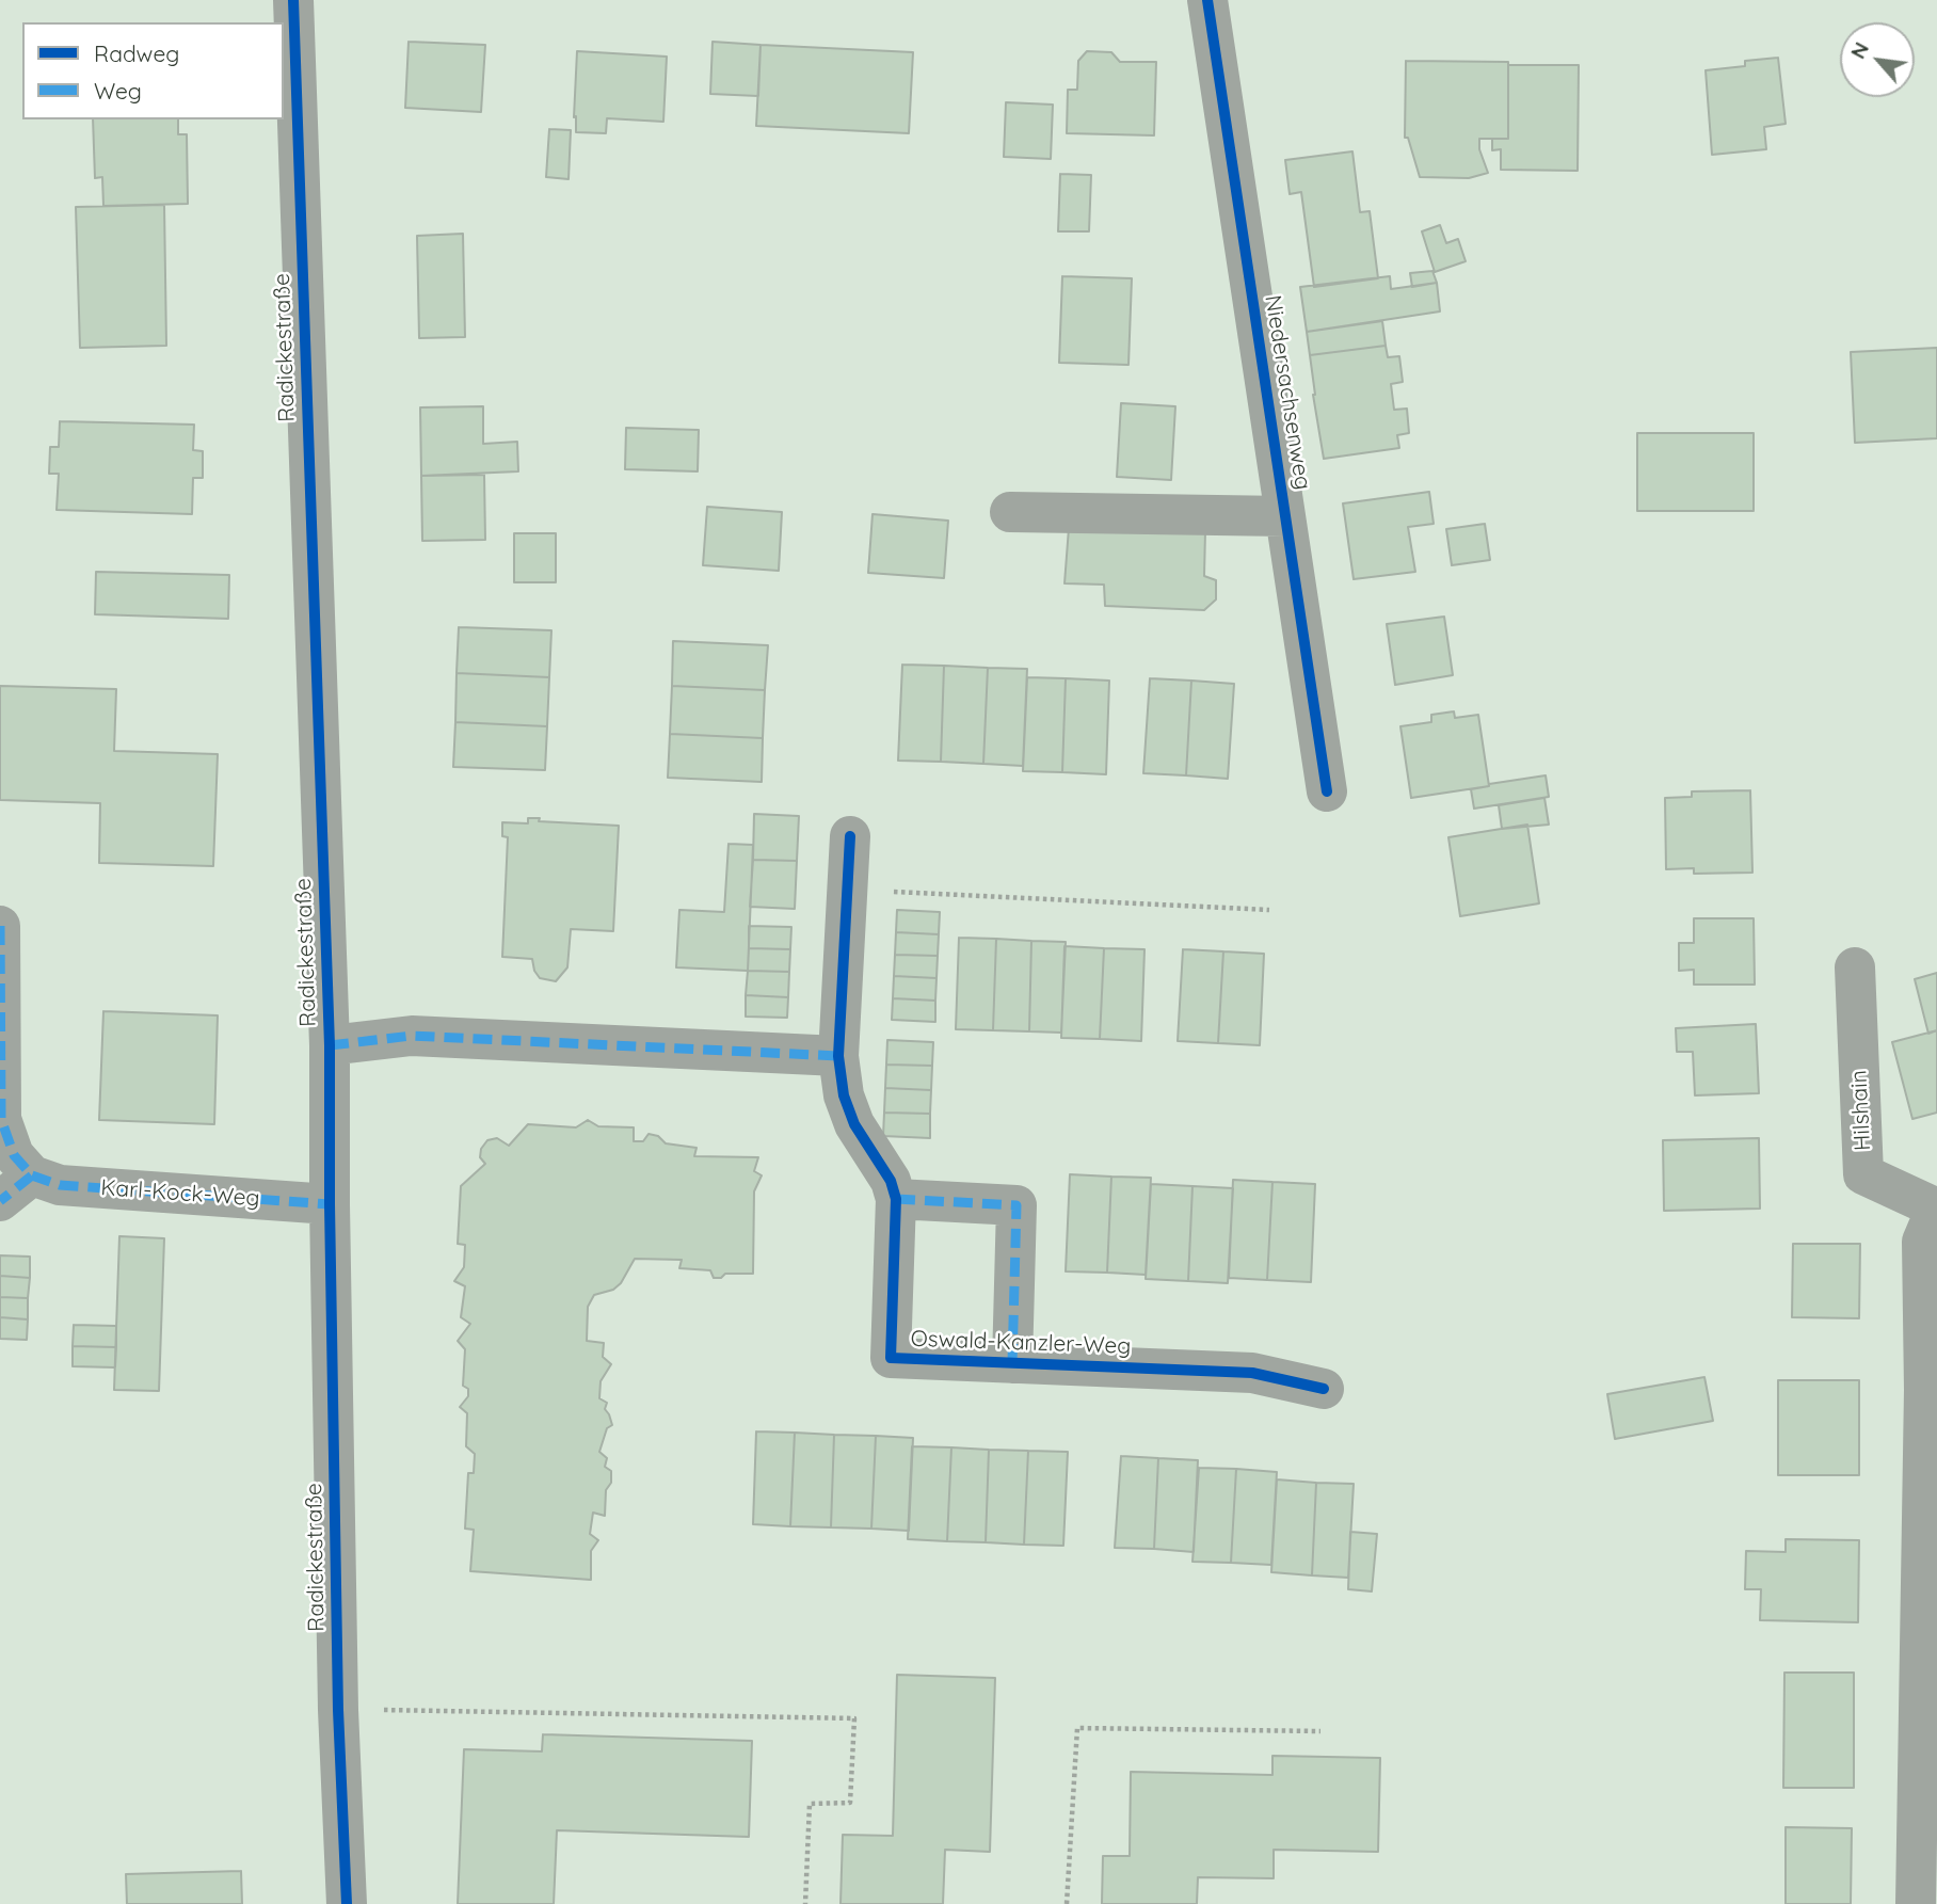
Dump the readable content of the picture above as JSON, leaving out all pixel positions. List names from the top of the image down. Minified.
{"streets":{"street":["Radickestraße","Niedersachsenweg","Hilshain","Karl-Kock-Weg","Oswald-Kanzler-Weg"]},"crossings":[["Radickestraße","Karl-Kock-Weg"]],"legend":["Radweg","Weg"],"north":"top left"}
